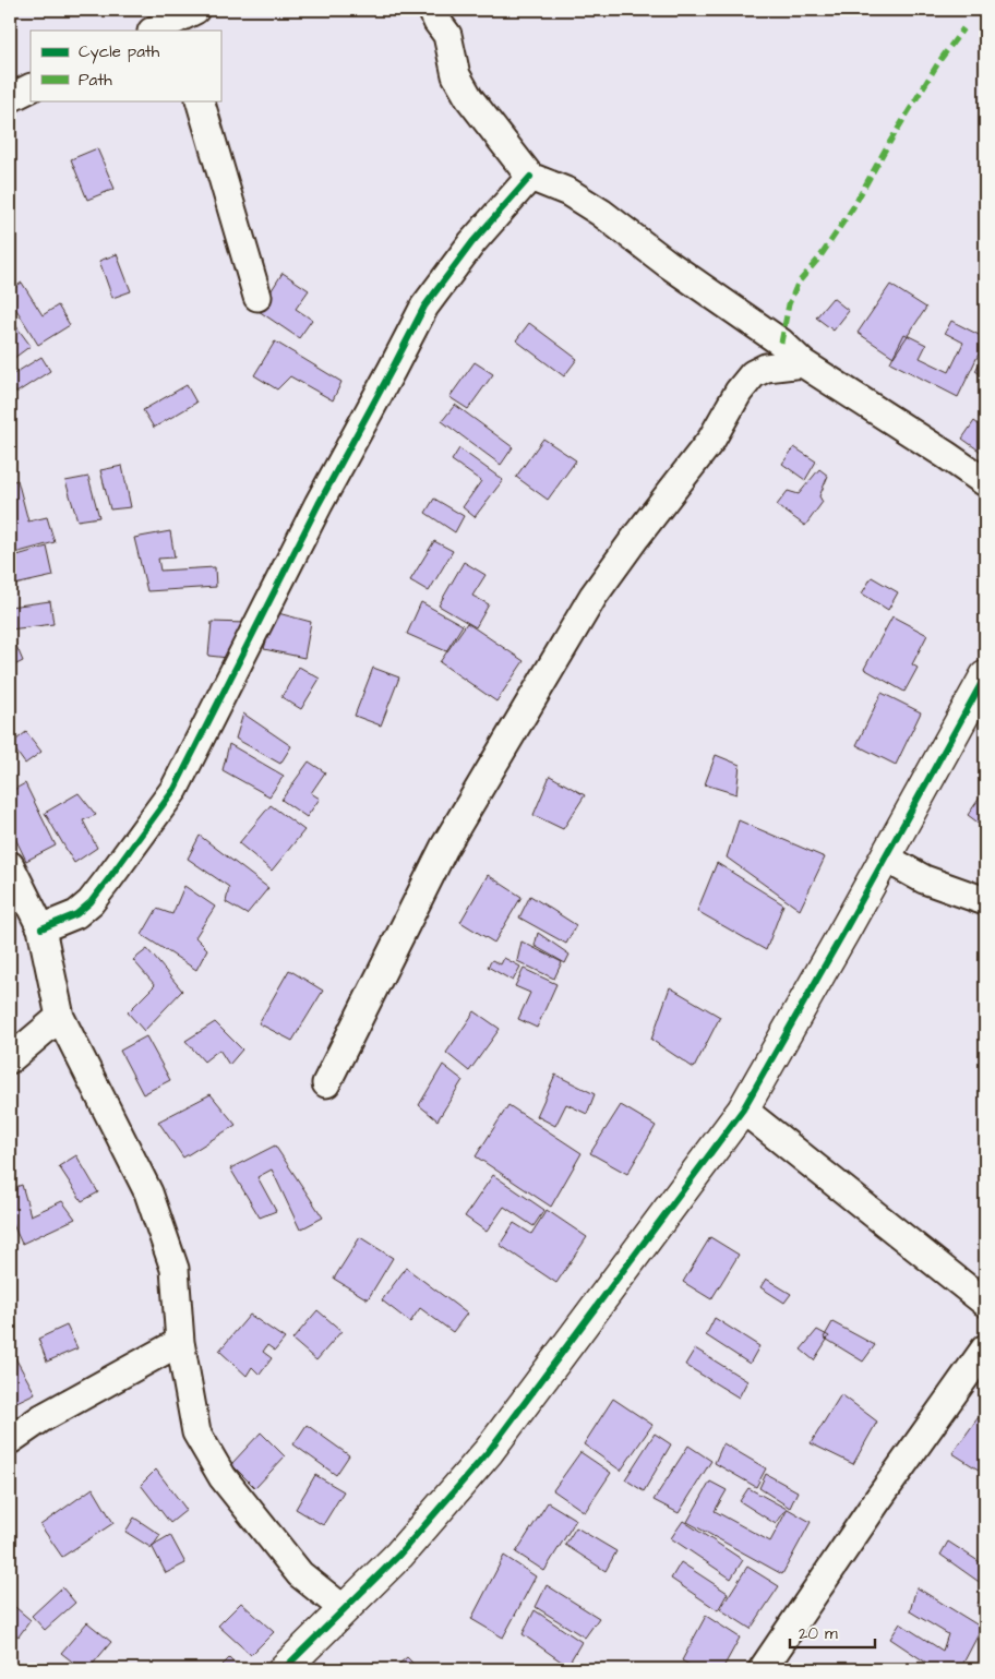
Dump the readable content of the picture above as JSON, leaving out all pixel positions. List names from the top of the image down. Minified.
{"legend":["Cycle path","Path"],"scale_bar":"20 m"}
